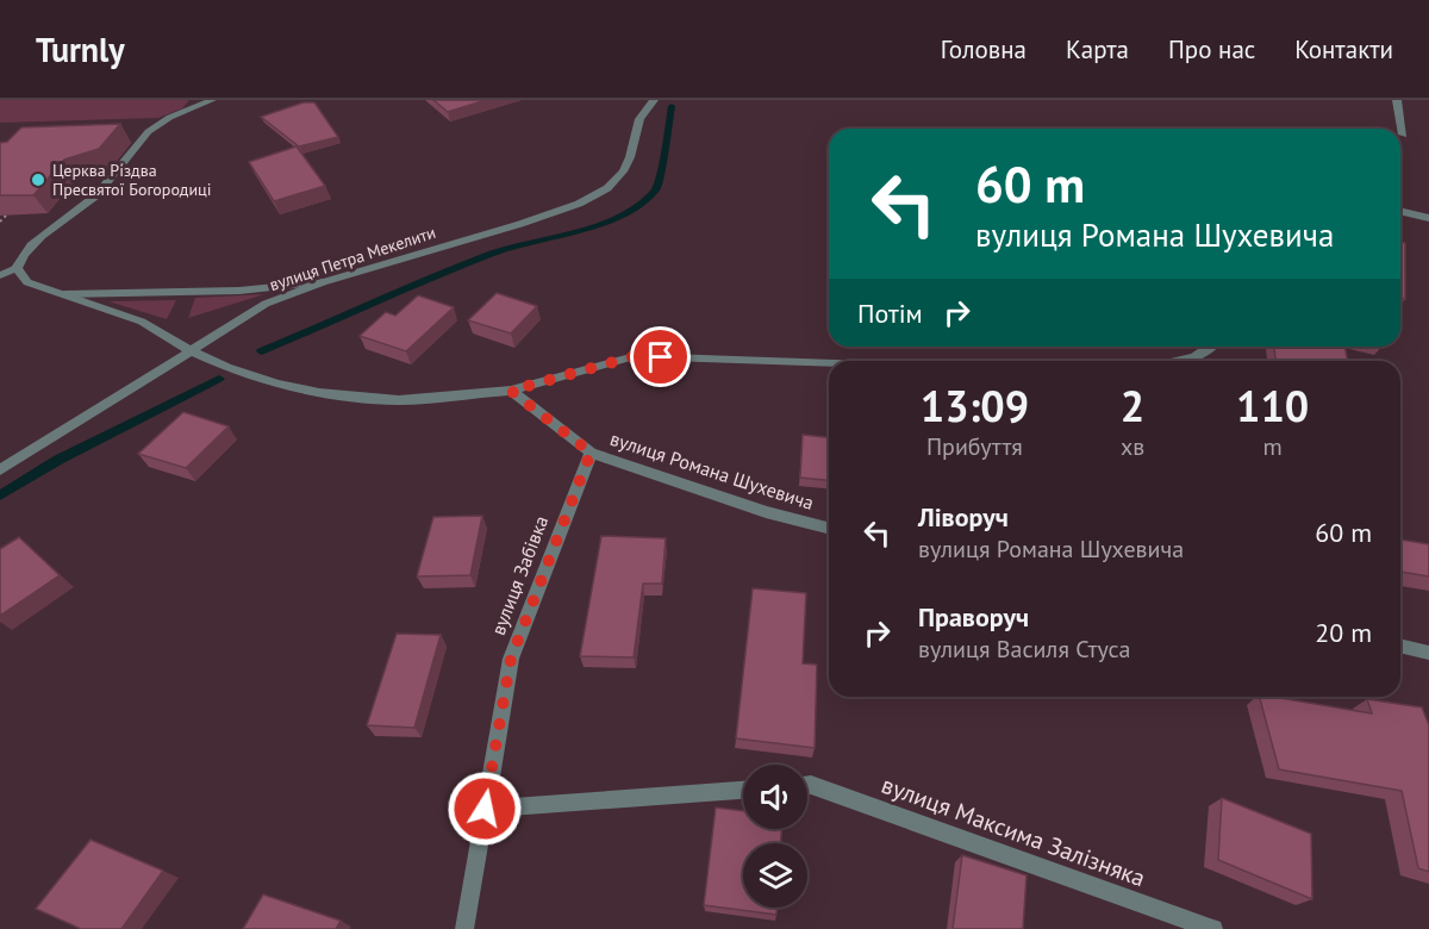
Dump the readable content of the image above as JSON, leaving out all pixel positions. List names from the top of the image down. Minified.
{"streets":{"street":["вулиця Петра Мекелити","вулиця Романа Шухевича","вулиця Забівка","вулиця Максима Залізняка"]},"crossings":[["вулиця Романа Шухевича","вулиця Забівка"]],"places":["Церква Різдва Пресвятої Богородиці"],"page":{"header":"Turnly","nav":["Головна","Карта","Про нас","Контакти"],"turn":["60 m","вулиця Романа Шухевича"],"then":"Потім","eta":["13:09","Прибуття","2","хв","110","m"],"list":[{"name":"Ліворуч","note":"вулиця Романа Шухевича","value":"60 m"},{"name":"Праворуч","note":"вулиця Василя Стуса","value":"20 m"}]}}
